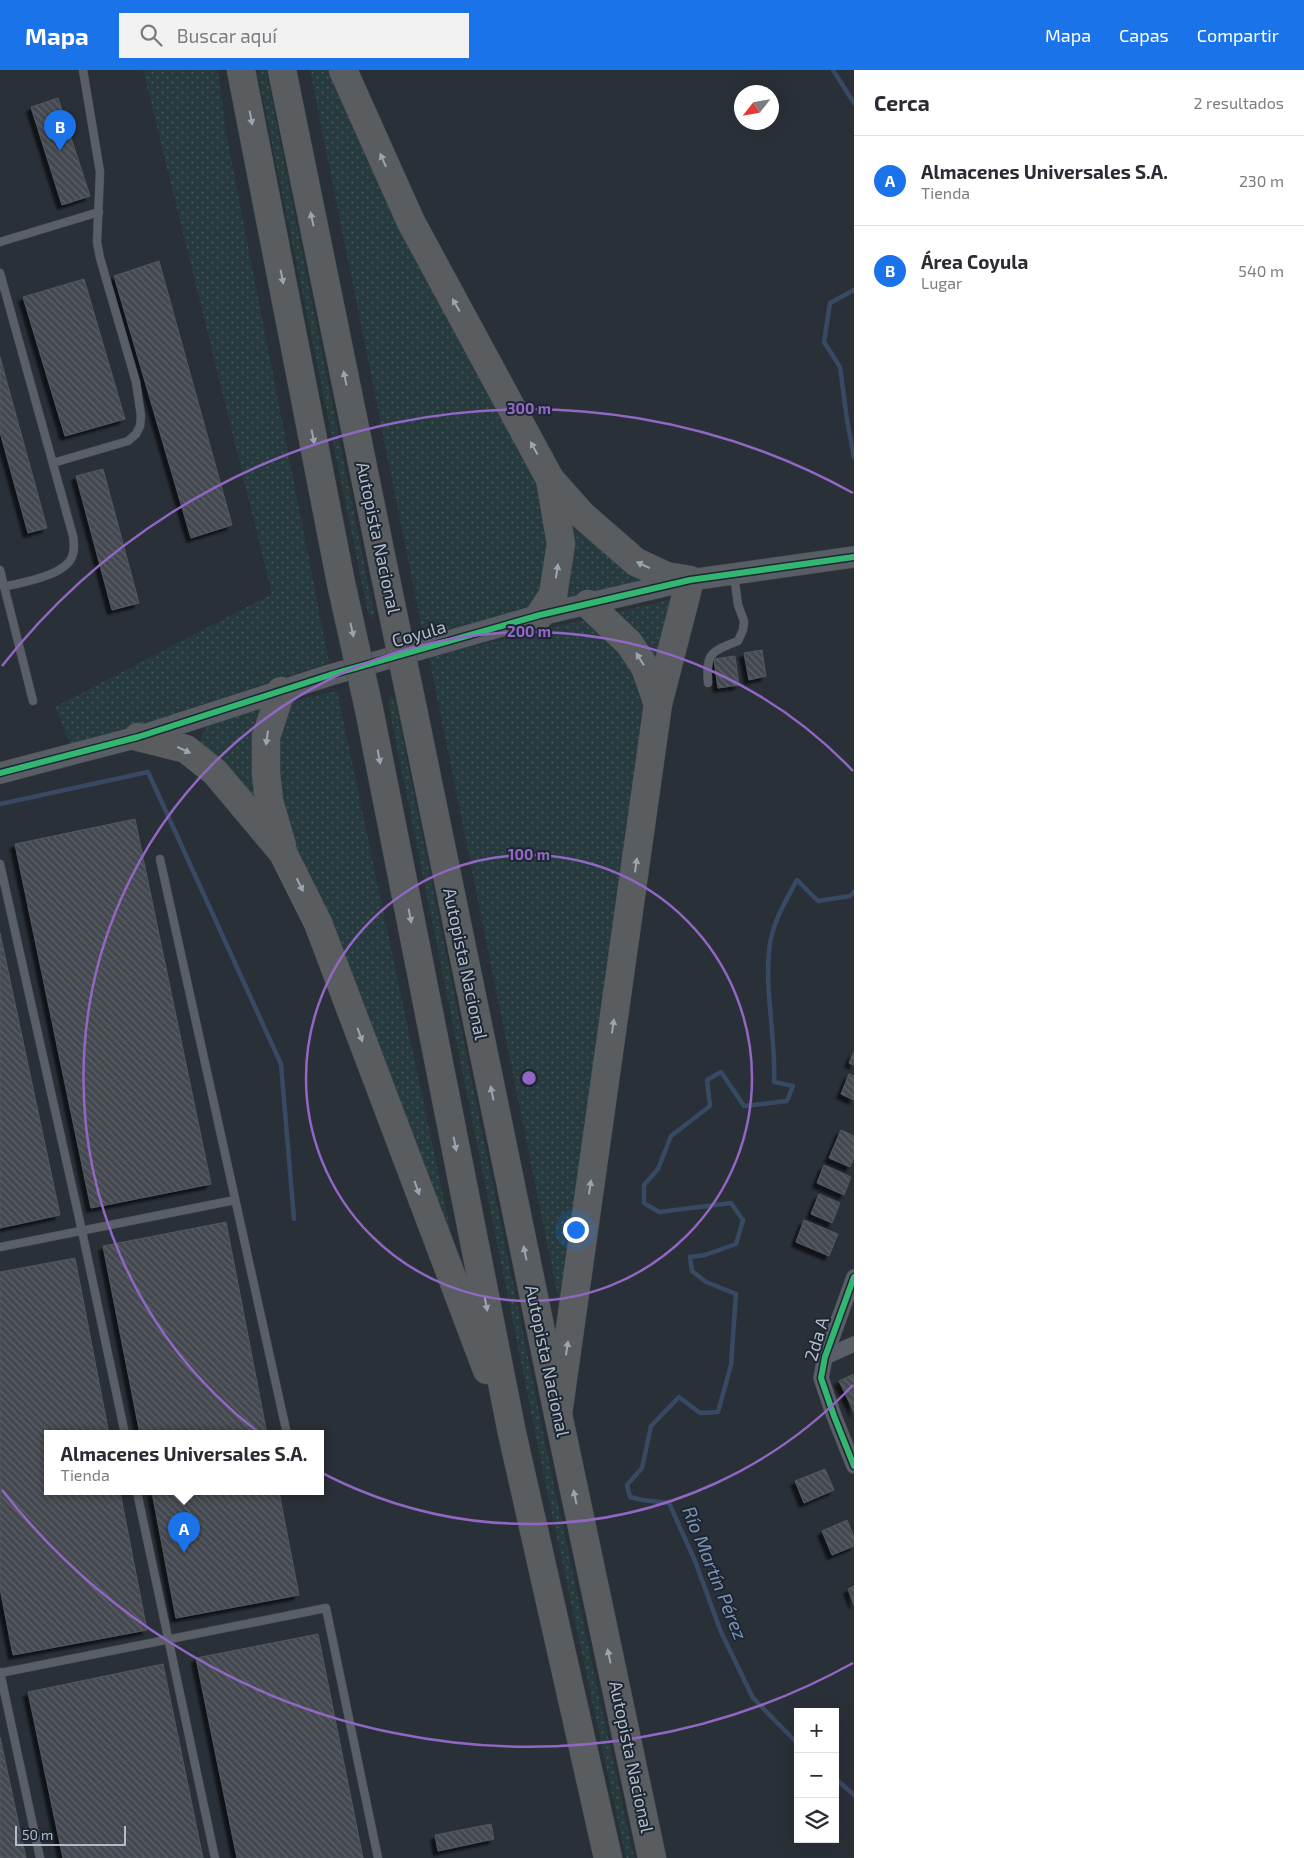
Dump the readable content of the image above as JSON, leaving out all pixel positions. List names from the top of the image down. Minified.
{"streets":{"highway":["Autopista Nacional"],"street":["Coyula","2da A"]},"water":["Río Martín Pérez"],"scale_bar":"50 m","north":"bottom left","page":{"header":"Mapa","search":"Buscar aquí","nav":["Mapa","Capas","Compartir"],"heading":["Cerca","2 resultados"],"pins":["B","A"],"list":[{"mark":"A","name":"Almacenes Universales S.A.","note":"Tienda","value":"230 m"},{"mark":"B","name":"Área Coyula","note":"Lugar","value":"540 m"}],"popup":["Almacenes Universales S.A.","Tienda"],"map_buttons":["+","−"],"scale":"50 m"},"rings":["300 m","200 m","100 m"]}
